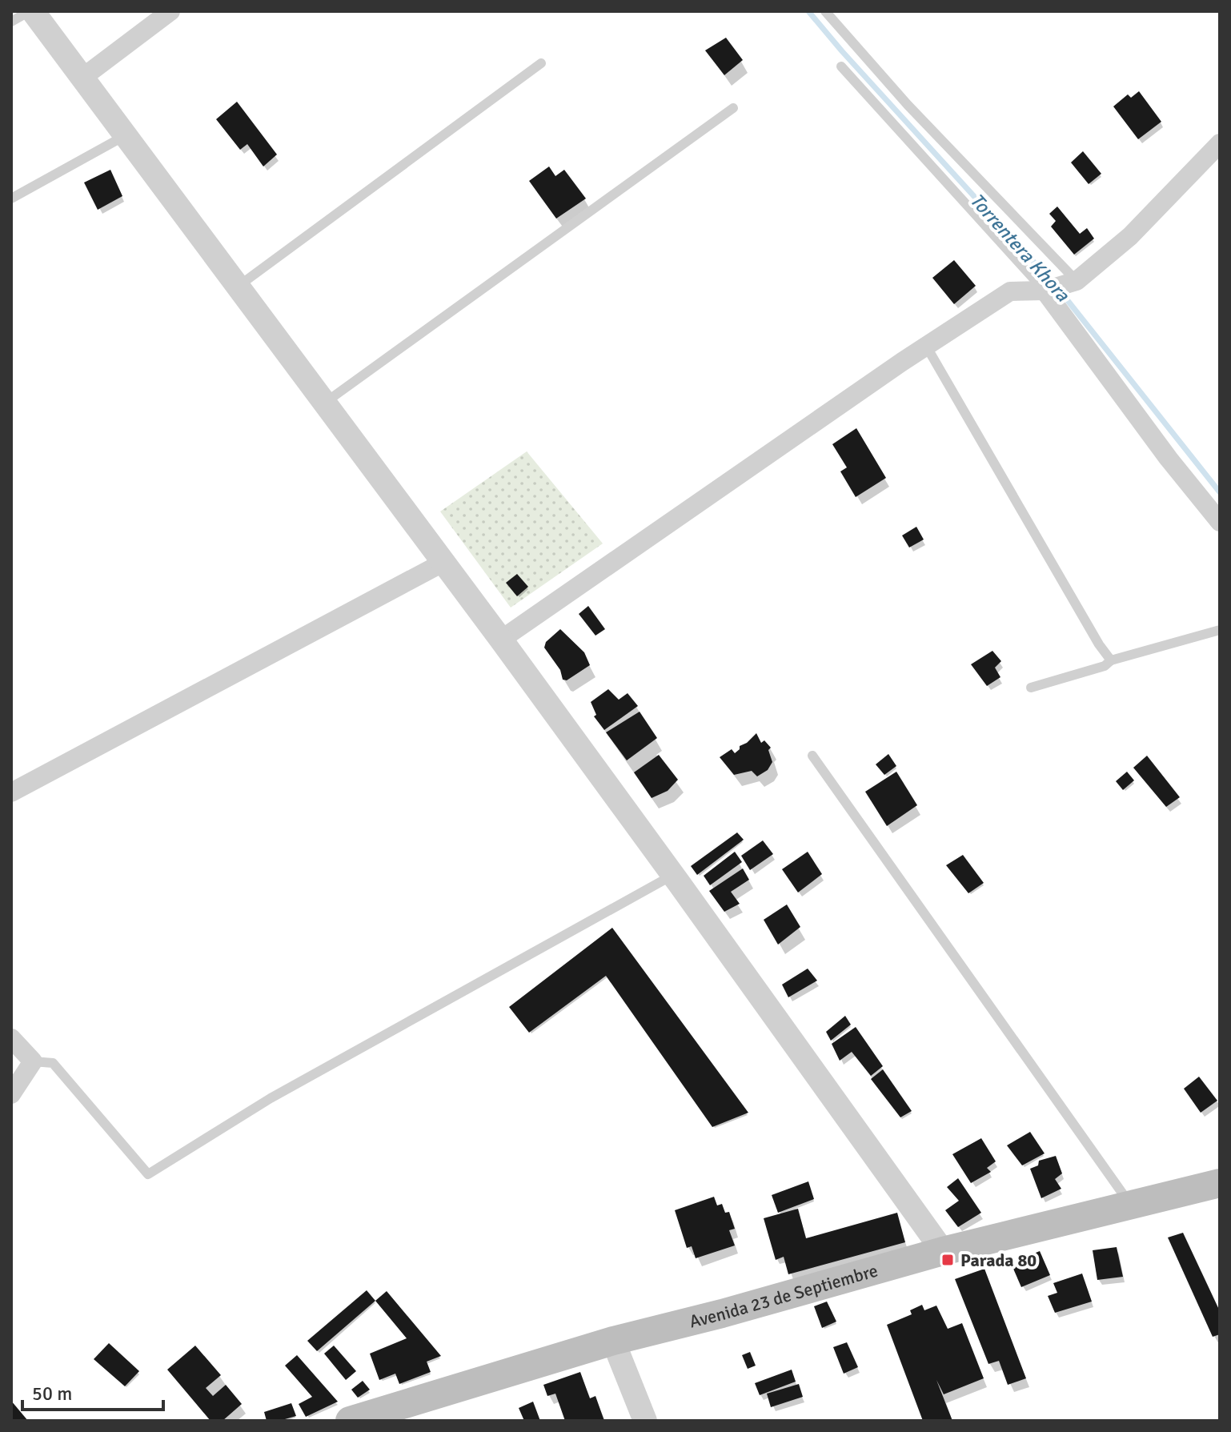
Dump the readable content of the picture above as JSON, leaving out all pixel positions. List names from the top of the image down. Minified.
{"streets":{"main road":["Avenida 23 de Septiembre"]},"water":["Torrentera Khora"],"places":{"transit":["Parada 80"]},"scale_bar":"50 m"}
